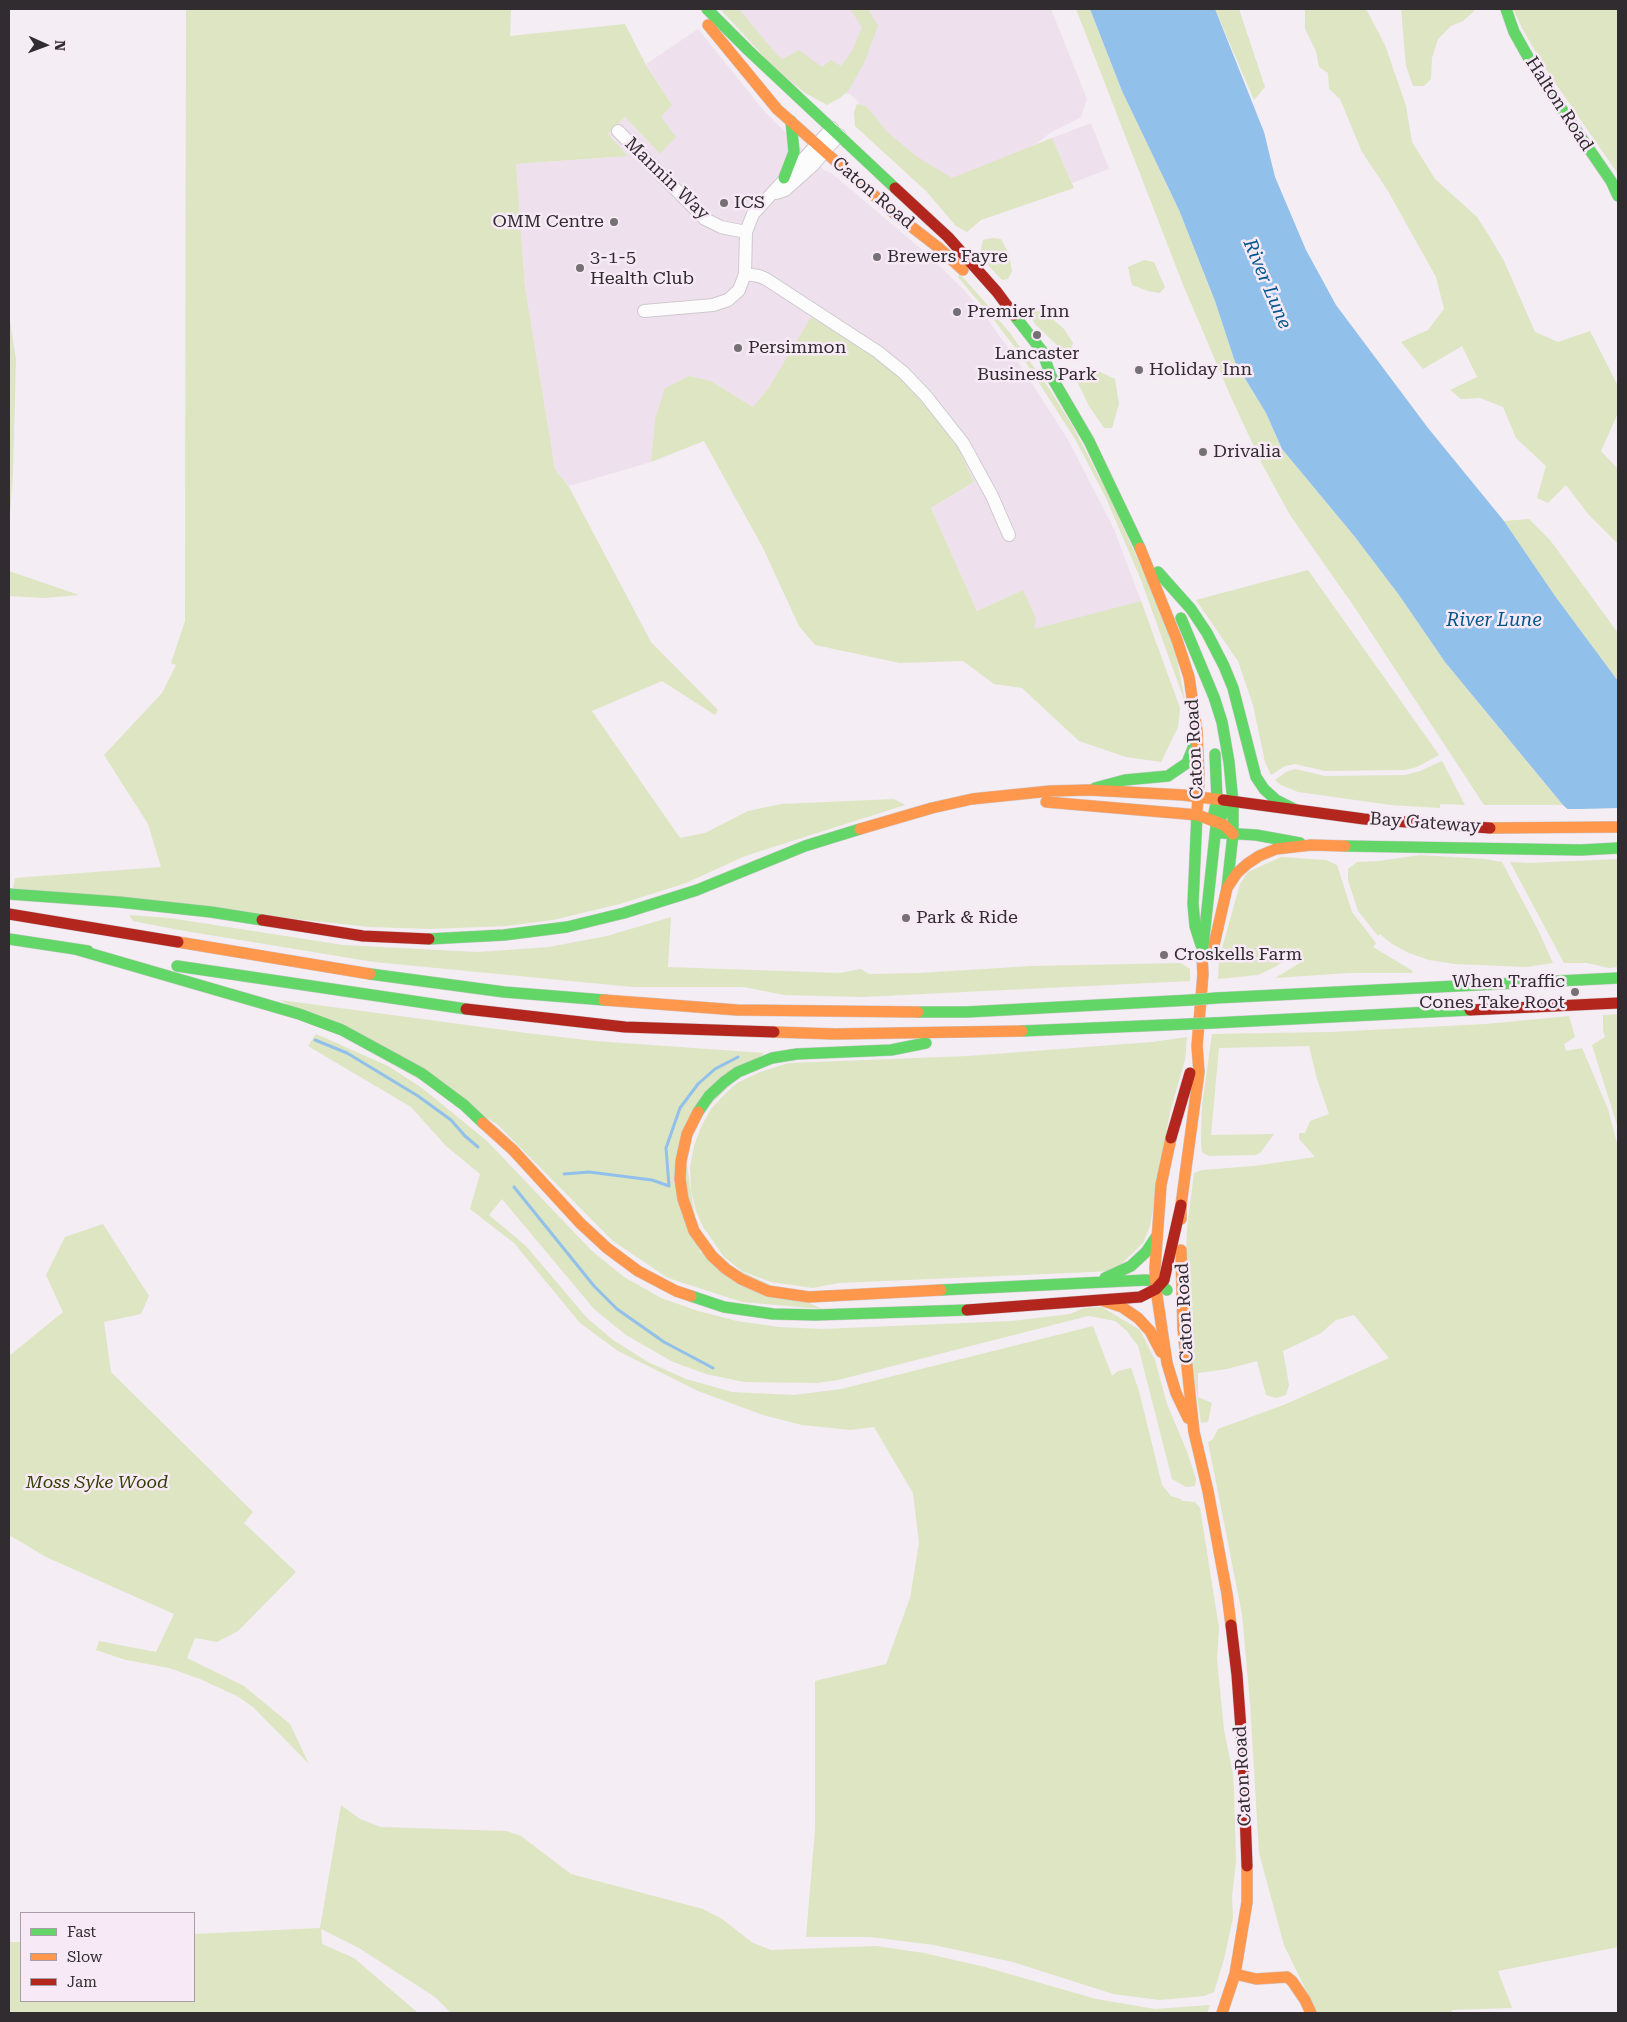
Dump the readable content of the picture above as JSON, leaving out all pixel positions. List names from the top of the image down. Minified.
{"streets":{"main road":["Halton Road","Caton Road","Bay Gateway"],"street":["Mannin Way"]},"crossings":[["Caton Road","Bay Gateway"]],"water":["River Lune"],"parks":["Moss Syke Wood"],"places":["ICS","OMM Centre","Brewers Fayre","3-1-5 Health Club","Premier Inn","Lancaster Business Park","Persimmon","Holiday Inn","Drivalia","Park & Ride","Croskells Farm","When Traffic Cones Take Root"],"legend":["Fast","Slow","Jam"],"north":"right"}
